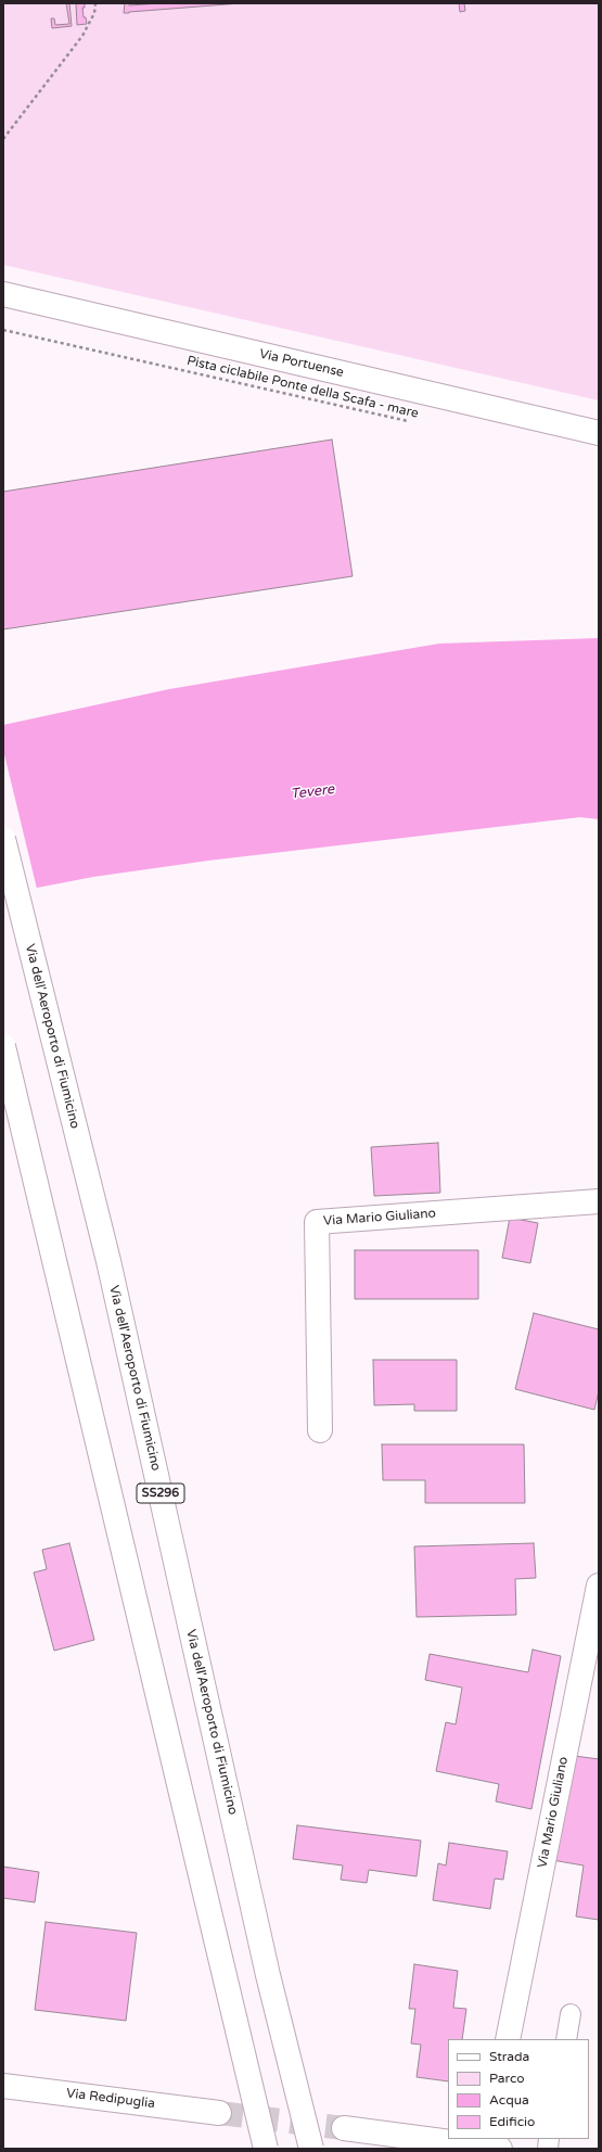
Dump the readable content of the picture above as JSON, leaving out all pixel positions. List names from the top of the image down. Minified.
{"streets":{"main road":["Via Portuense","Via dell'Aeroporto di Fiumicino","Via Mario Giuliano","SS296","Via Redipuglia"],"path":["Pista ciclabile Ponte della Scafa - mare"]},"water":["Tevere"],"legend":["Strada","Parco","Acqua","Edificio"]}
